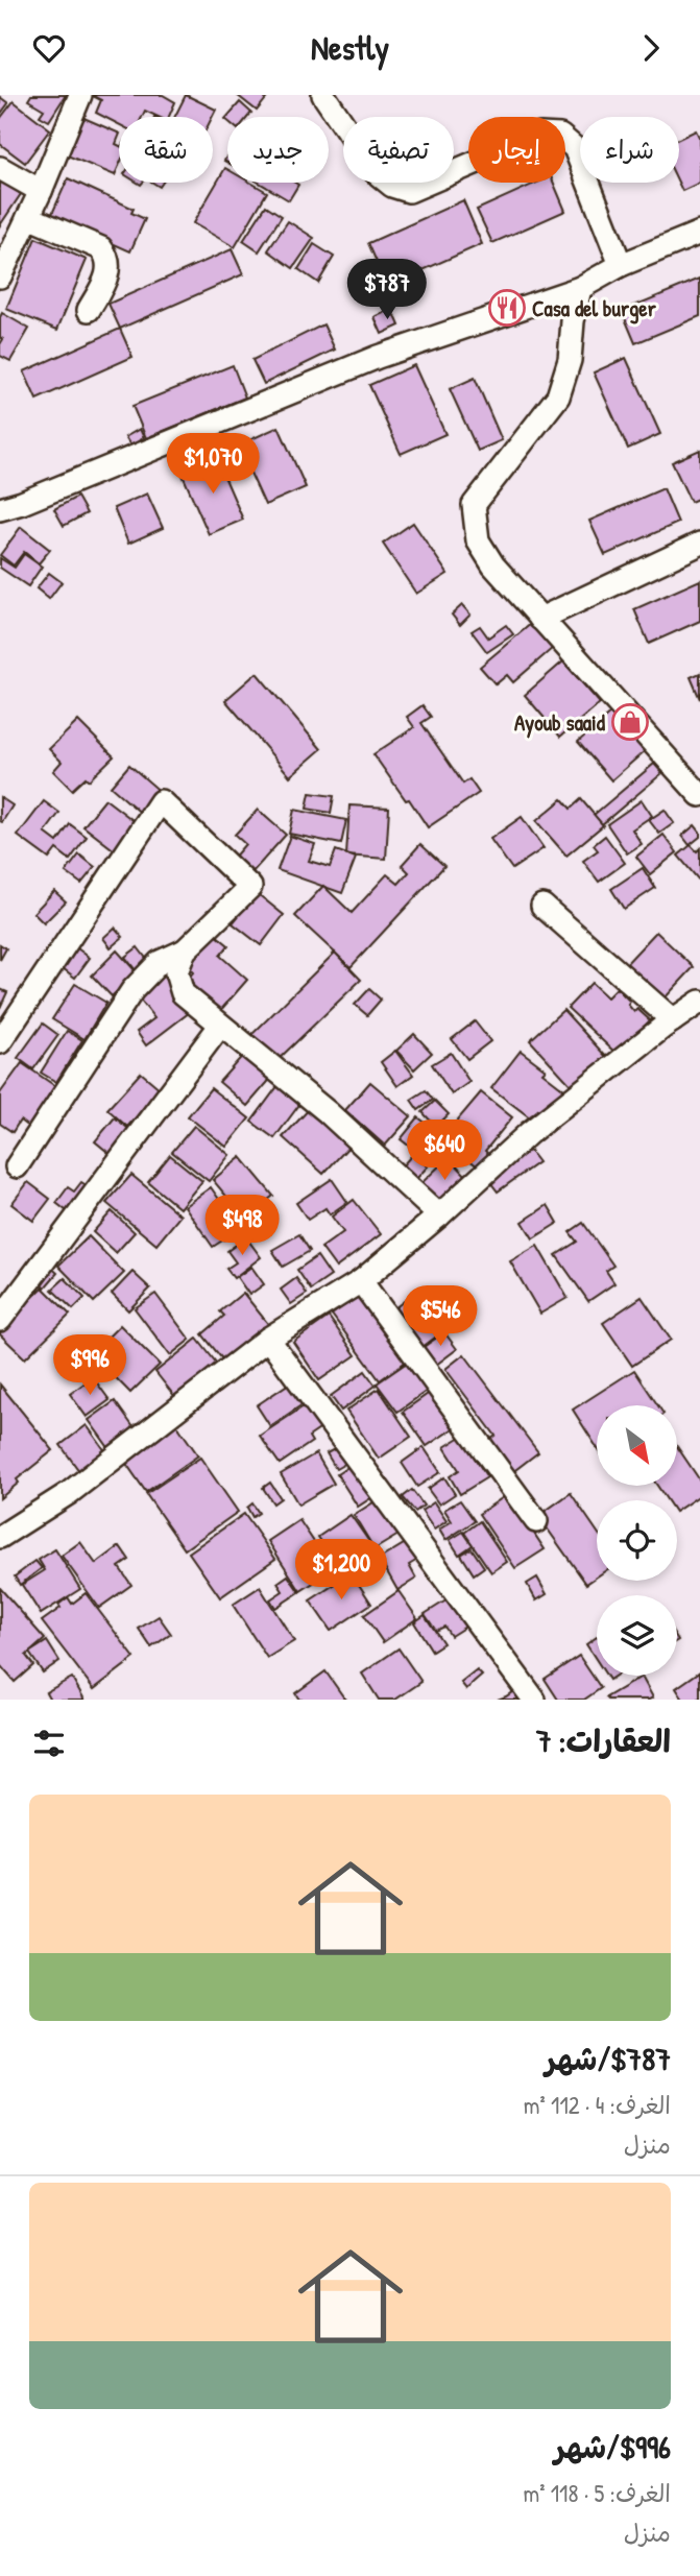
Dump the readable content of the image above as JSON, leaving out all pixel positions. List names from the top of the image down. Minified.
{"places":{"restaurant":["Casa del burger"],"shop":["Ayoub saaid"]},"north":"bottom right","page":{"header":"Nestly","chip":["شراء","إيجار","تصفية","جديد","شقة"],"price":["$787","$1,070","$640","$498","$546","$996","$1,200"],"heading":"العقارات: 7","list":[{"name":"$787/شهر","note":"الغرف: 4 · 112 m² · منزل"},{"name":"$996/شهر","note":"الغرف: 5 · 118 m² · منزل"}]}}
